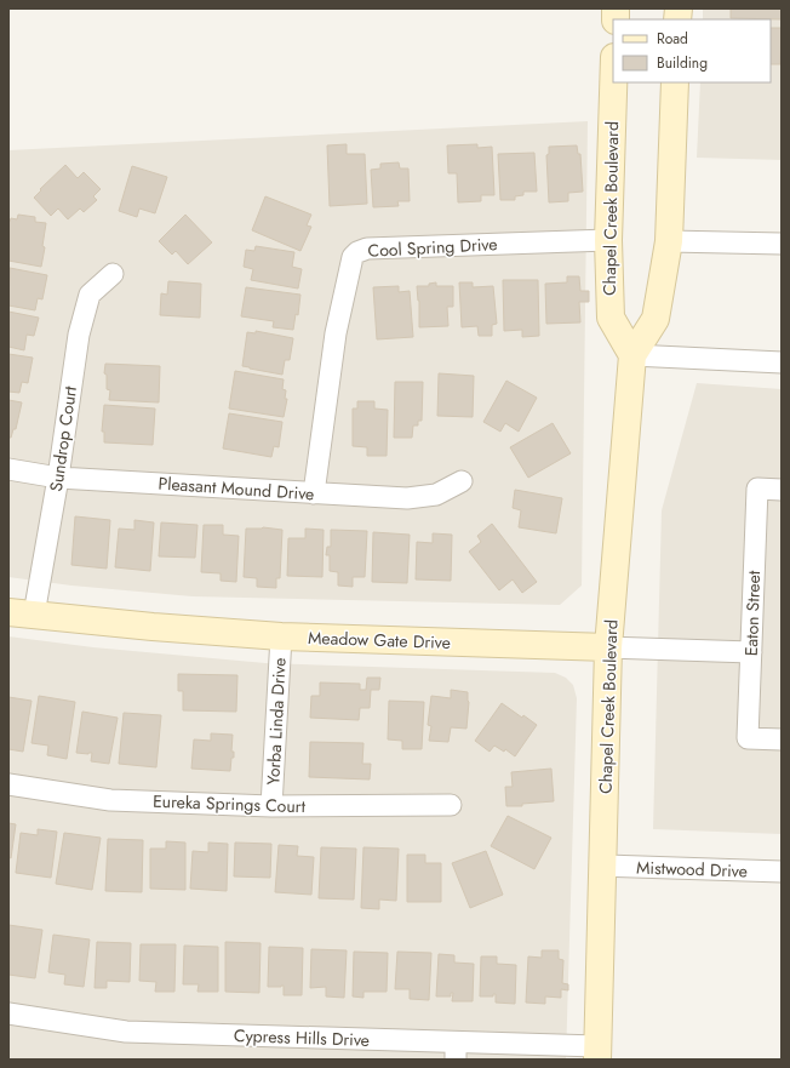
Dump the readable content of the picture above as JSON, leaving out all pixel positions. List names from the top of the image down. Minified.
{"streets":{"main road":["Chapel Creek Boulevard","Meadow Gate Drive"],"street":["Cool Spring Drive","Sundrop Court","Pleasant Mound Drive","Eaton Street","Yorba Linda Drive","Eureka Springs Court","Mistwood Drive","Cypress Hills Drive"]},"crossings":[["Chapel Creek Boulevard","Cool Spring Drive"],["Chapel Creek Boulevard","Meadow Gate Drive"],["Chapel Creek Boulevard","Mistwood Drive"],["Chapel Creek Boulevard","Cypress Hills Drive"],["Cool Spring Drive","Pleasant Mound Drive"],["Sundrop Court","Pleasant Mound Drive"],["Sundrop Court","Meadow Gate Drive"],["Eaton Street","Meadow Gate Drive"],["Meadow Gate Drive","Yorba Linda Drive"],["Yorba Linda Drive","Eureka Springs Court"]],"legend":["Road","Building"]}
